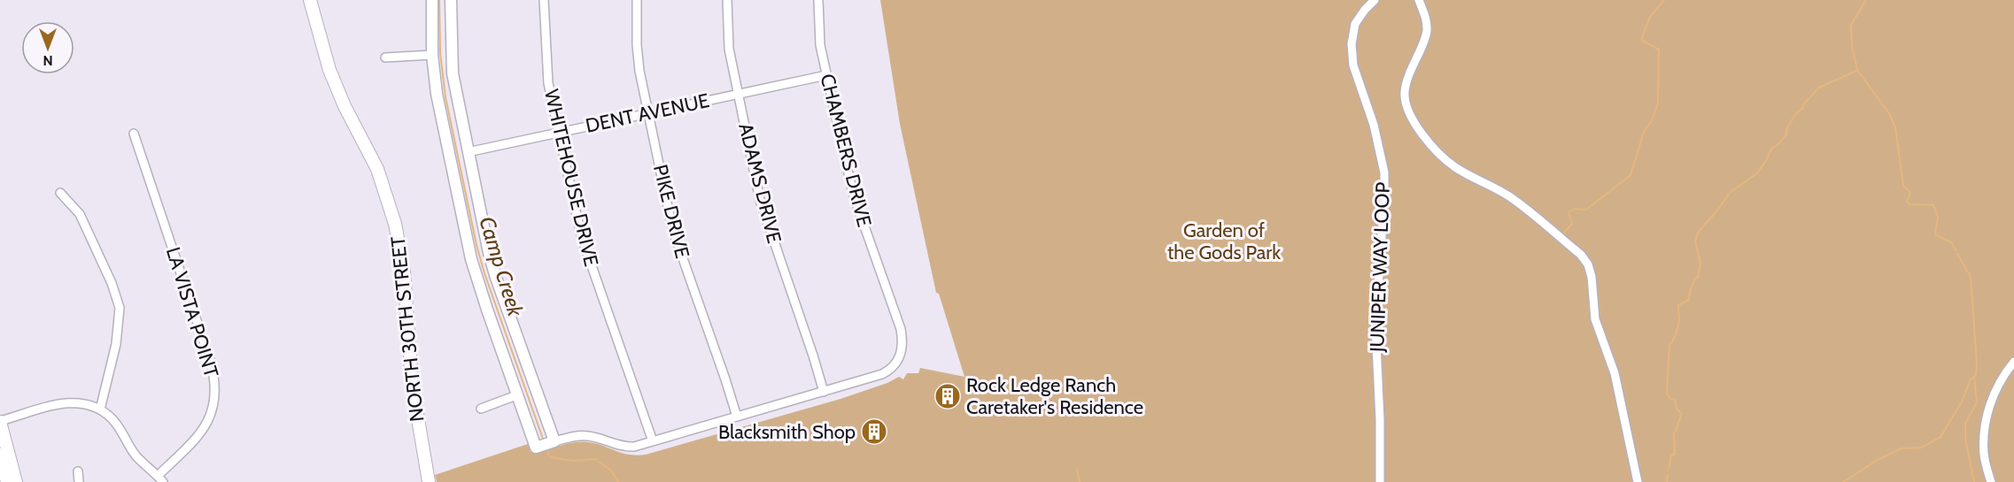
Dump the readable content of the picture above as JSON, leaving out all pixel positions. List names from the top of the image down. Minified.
{"streets":{"main road":["NORTH 30TH STREET"],"street":["DENT AVENUE","CHAMBERS DRIVE","WHITEHOUSE DRIVE","ADAMS DRIVE","PIKE DRIVE","JUNIPER WAY LOOP","LA VISTA POINT"]},"crossings":[["DENT AVENUE","CHAMBERS DRIVE"],["DENT AVENUE","WHITEHOUSE DRIVE"],["DENT AVENUE","ADAMS DRIVE"],["DENT AVENUE","PIKE DRIVE"]],"water":["Camp Creek"],"parks":["Garden of the Gods Park"],"places":{"building":["Rock Ledge Ranch Caretaker's Residence","Blacksmith Shop"]},"north":"bottom"}
